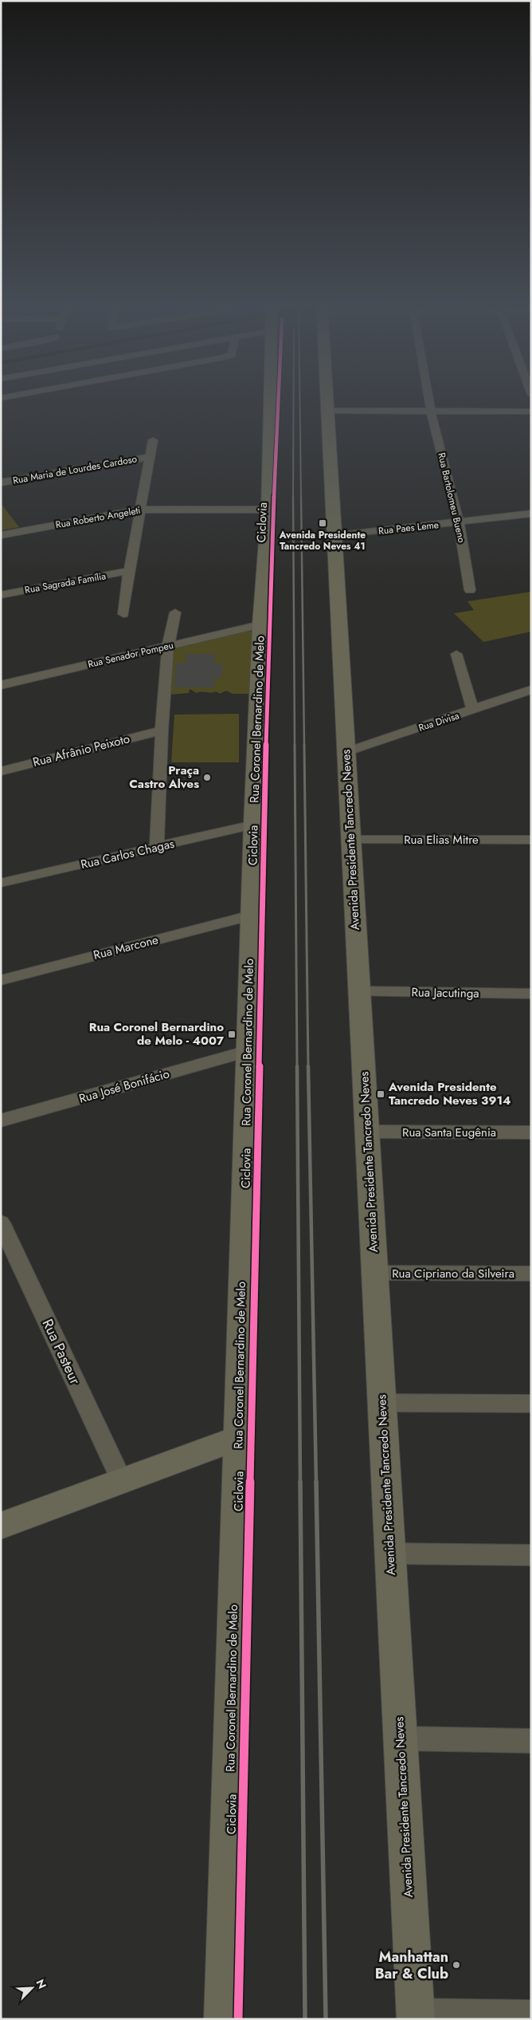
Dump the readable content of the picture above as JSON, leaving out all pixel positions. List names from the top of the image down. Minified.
{"streets":{"main road":["Rua Coronel Bernardino de Melo","Avenida Presidente Tancredo Neves"],"street":["Rua Maria de Lourdes Cardoso","Rua Bartolomeu Bueno","Rua Roberto Angeleti","Rua Paes Leme","Rua Sagrada Família","Rua Senador Pompeu","Rua Divisa","Rua Afrânio Peixoto","Rua Elias Mitre","Rua Carlos Chagas","Rua Marcone","Rua Jacutinga","Rua José Bonifácio","Rua Santa Eugênia","Rua Cipriano da Silveira","Rua Pasteur"],"cycle path":["Ciclovia"]},"crossings":[["Rua Bartolomeu Bueno","Rua Paes Leme"],["Rua Roberto Angeleti","Rua Coronel Bernardino de Melo"],["Rua Paes Leme","Avenida Presidente Tancredo Neves"],["Rua Senador Pompeu","Rua Coronel Bernardino de Melo"],["Rua Coronel Bernardino de Melo","Rua Carlos Chagas"],["Rua Coronel Bernardino de Melo","Rua Marcone"],["Rua Coronel Bernardino de Melo","Rua José Bonifácio"],["Rua Divisa","Avenida Presidente Tancredo Neves"],["Avenida Presidente Tancredo Neves","Rua Elias Mitre"],["Avenida Presidente Tancredo Neves","Rua Jacutinga"],["Avenida Presidente Tancredo Neves","Rua Santa Eugênia"],["Avenida Presidente Tancredo Neves","Rua Cipriano da Silveira"]],"places":{"transit":["Avenida Presidente Tancredo Neves 41","Rua Coronel Bernardino de Melo - 4007","Avenida Presidente Tancredo Neves 3914"],"other":["Praça Castro Alves","Manhattan Bar & Club"]},"north":"top right"}
